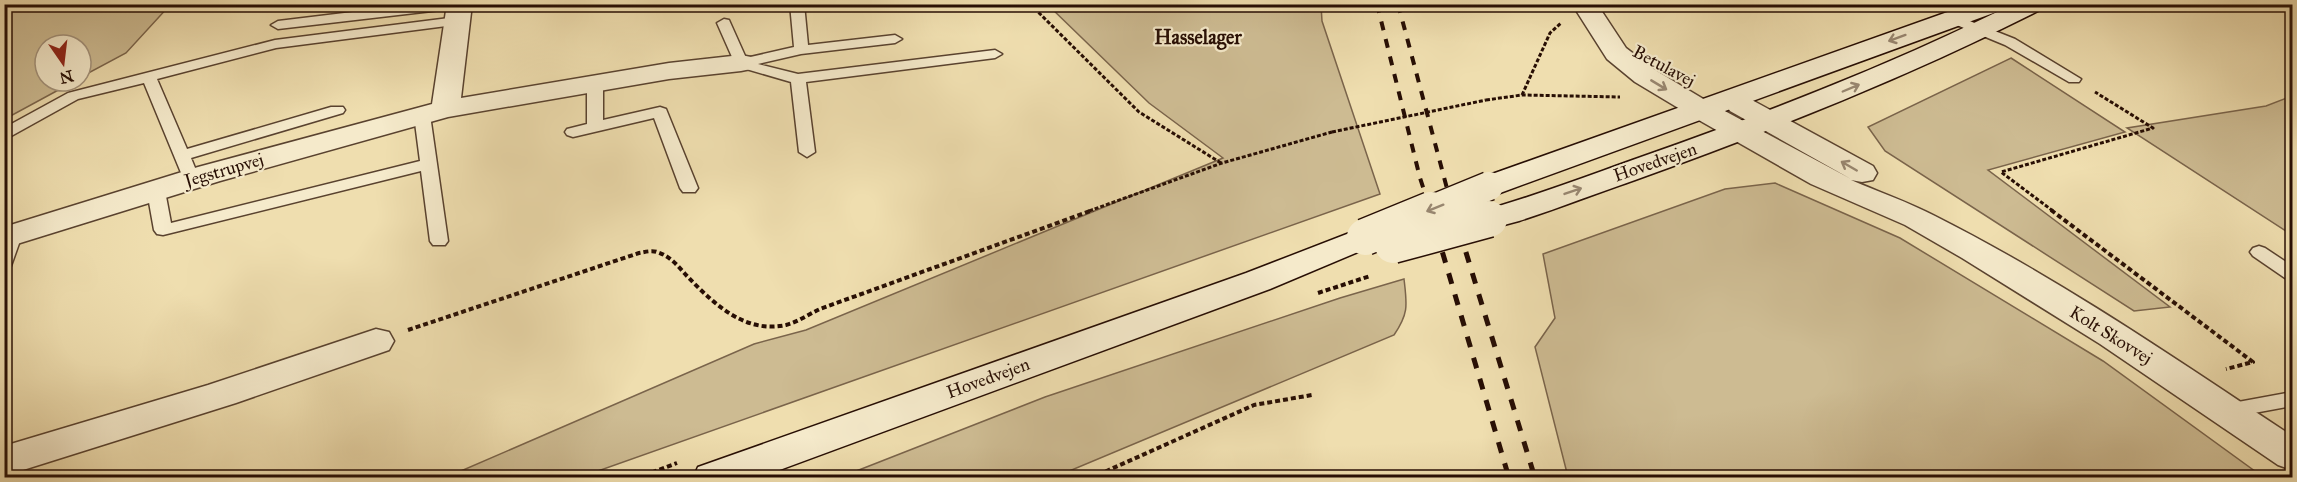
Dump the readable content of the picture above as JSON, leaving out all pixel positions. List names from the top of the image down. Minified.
{"streets":{"main road":["Betulavej","Hovedvejen","Jegstrupvej","Kolt Skovvej"]},"crossings":[["Betulavej","Hovedvejen"],["Betulavej","Kolt Skovvej"],["Hovedvejen","Kolt Skovvej"]],"districts":["Hasselager"],"north":"bottom"}
